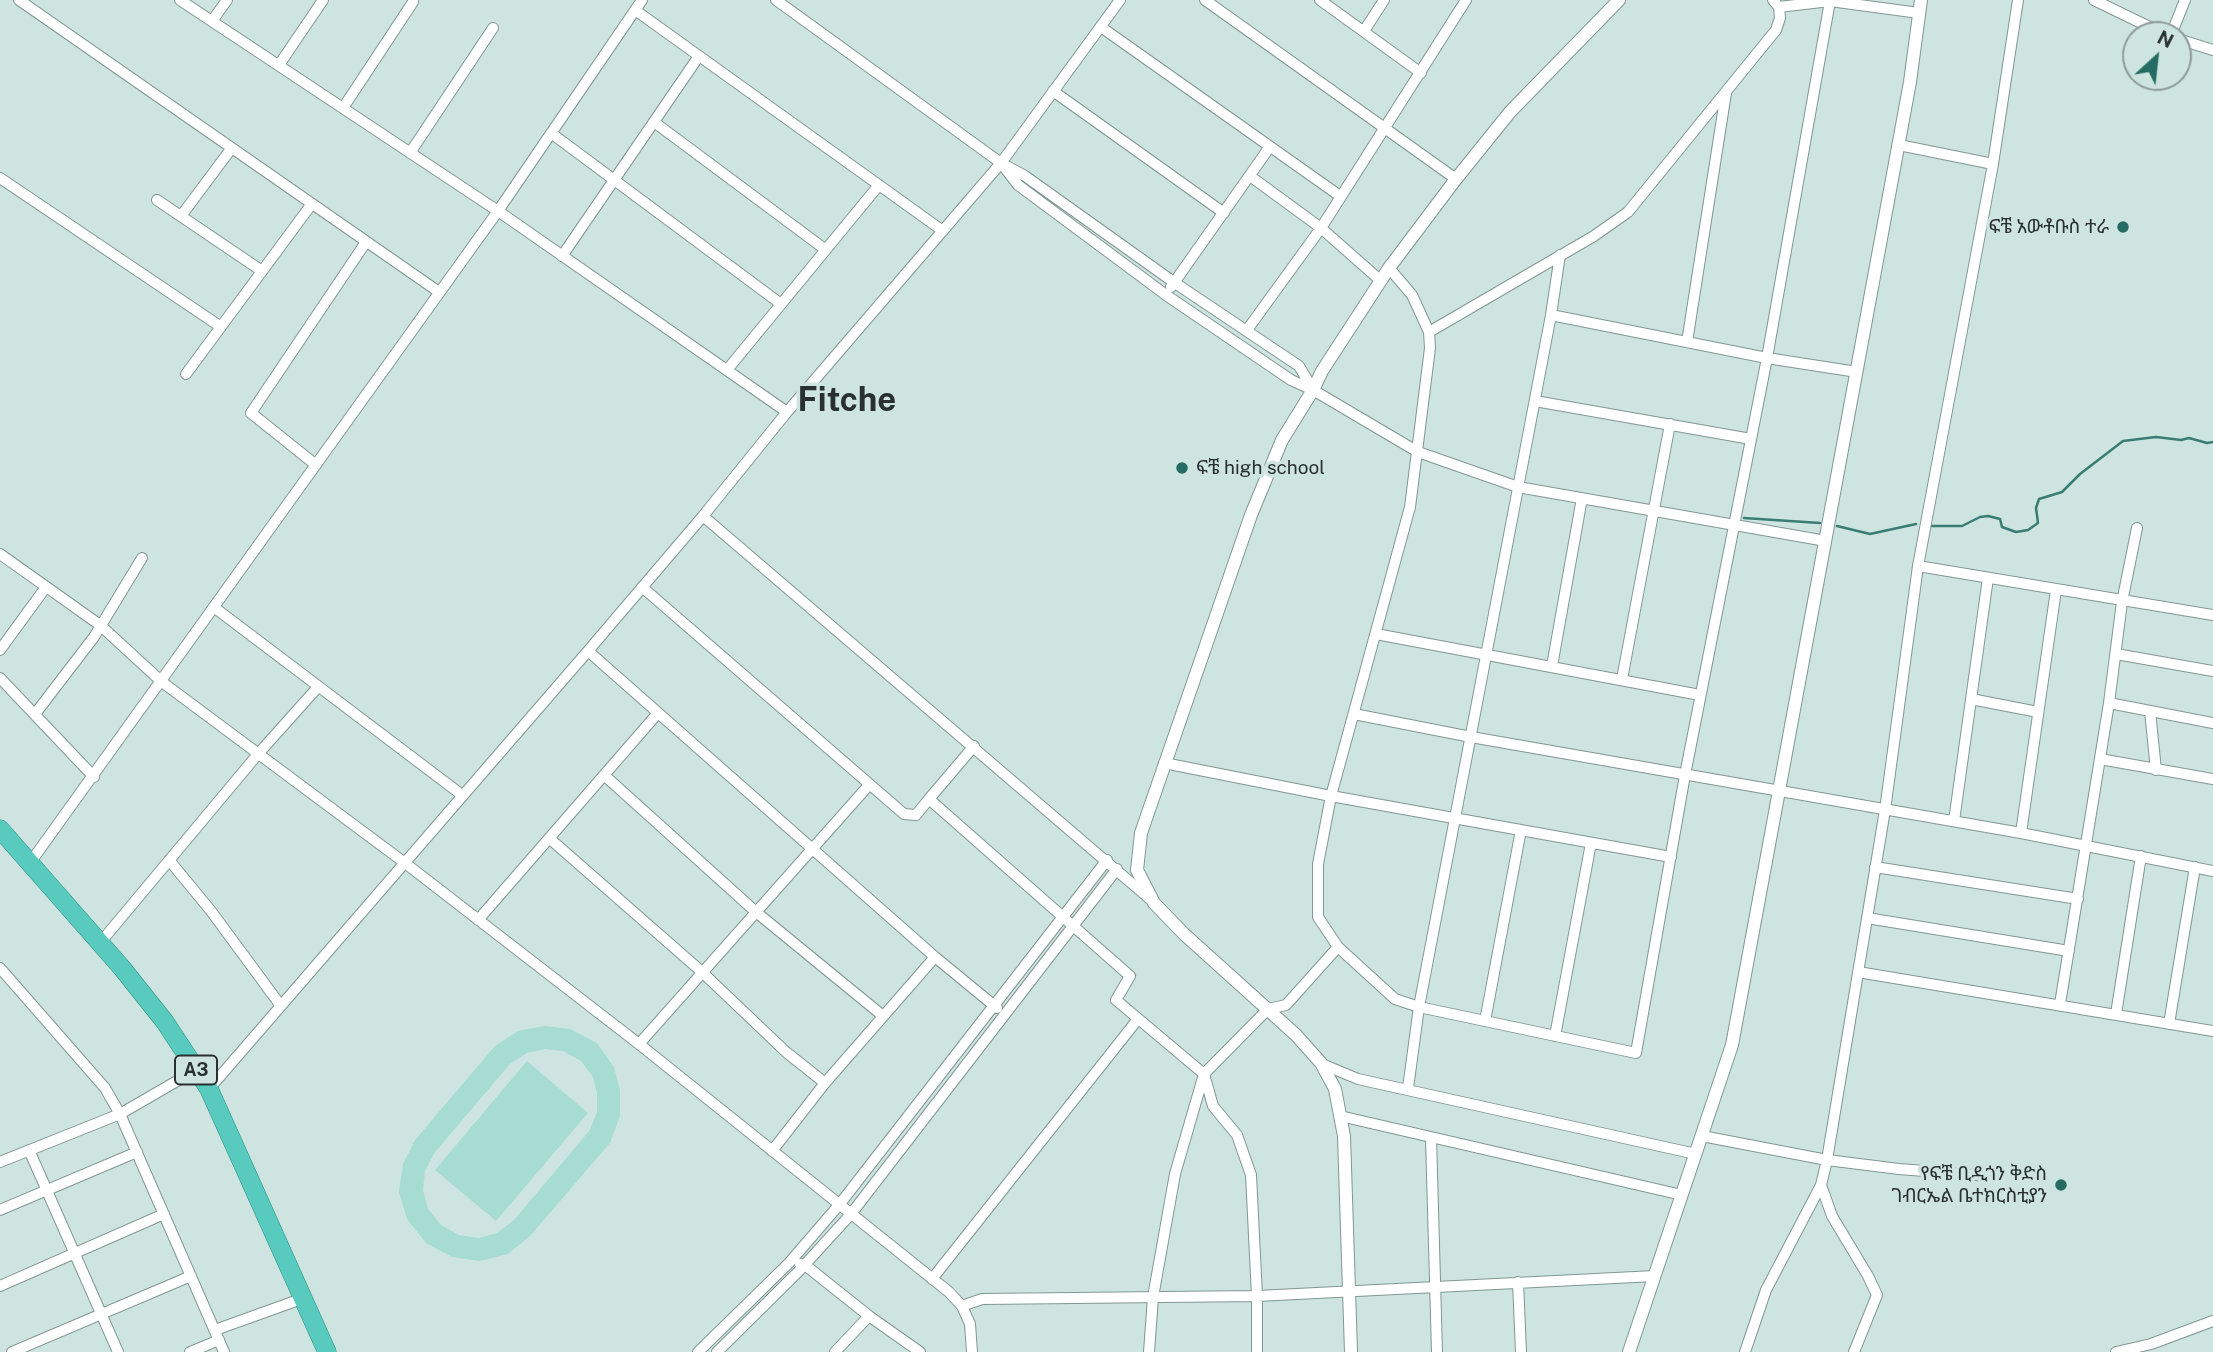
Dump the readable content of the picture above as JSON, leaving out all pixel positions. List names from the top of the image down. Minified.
{"streets":{"highway":["A3"]},"districts":["Fitche"],"places":["ፍቼ አውቶቡስ ተራ","ፍቼ high school","የፍቼ ቢዲጎን ቅድስ ገብርኤል ቤተክርስቲያን"],"north":"top right"}
